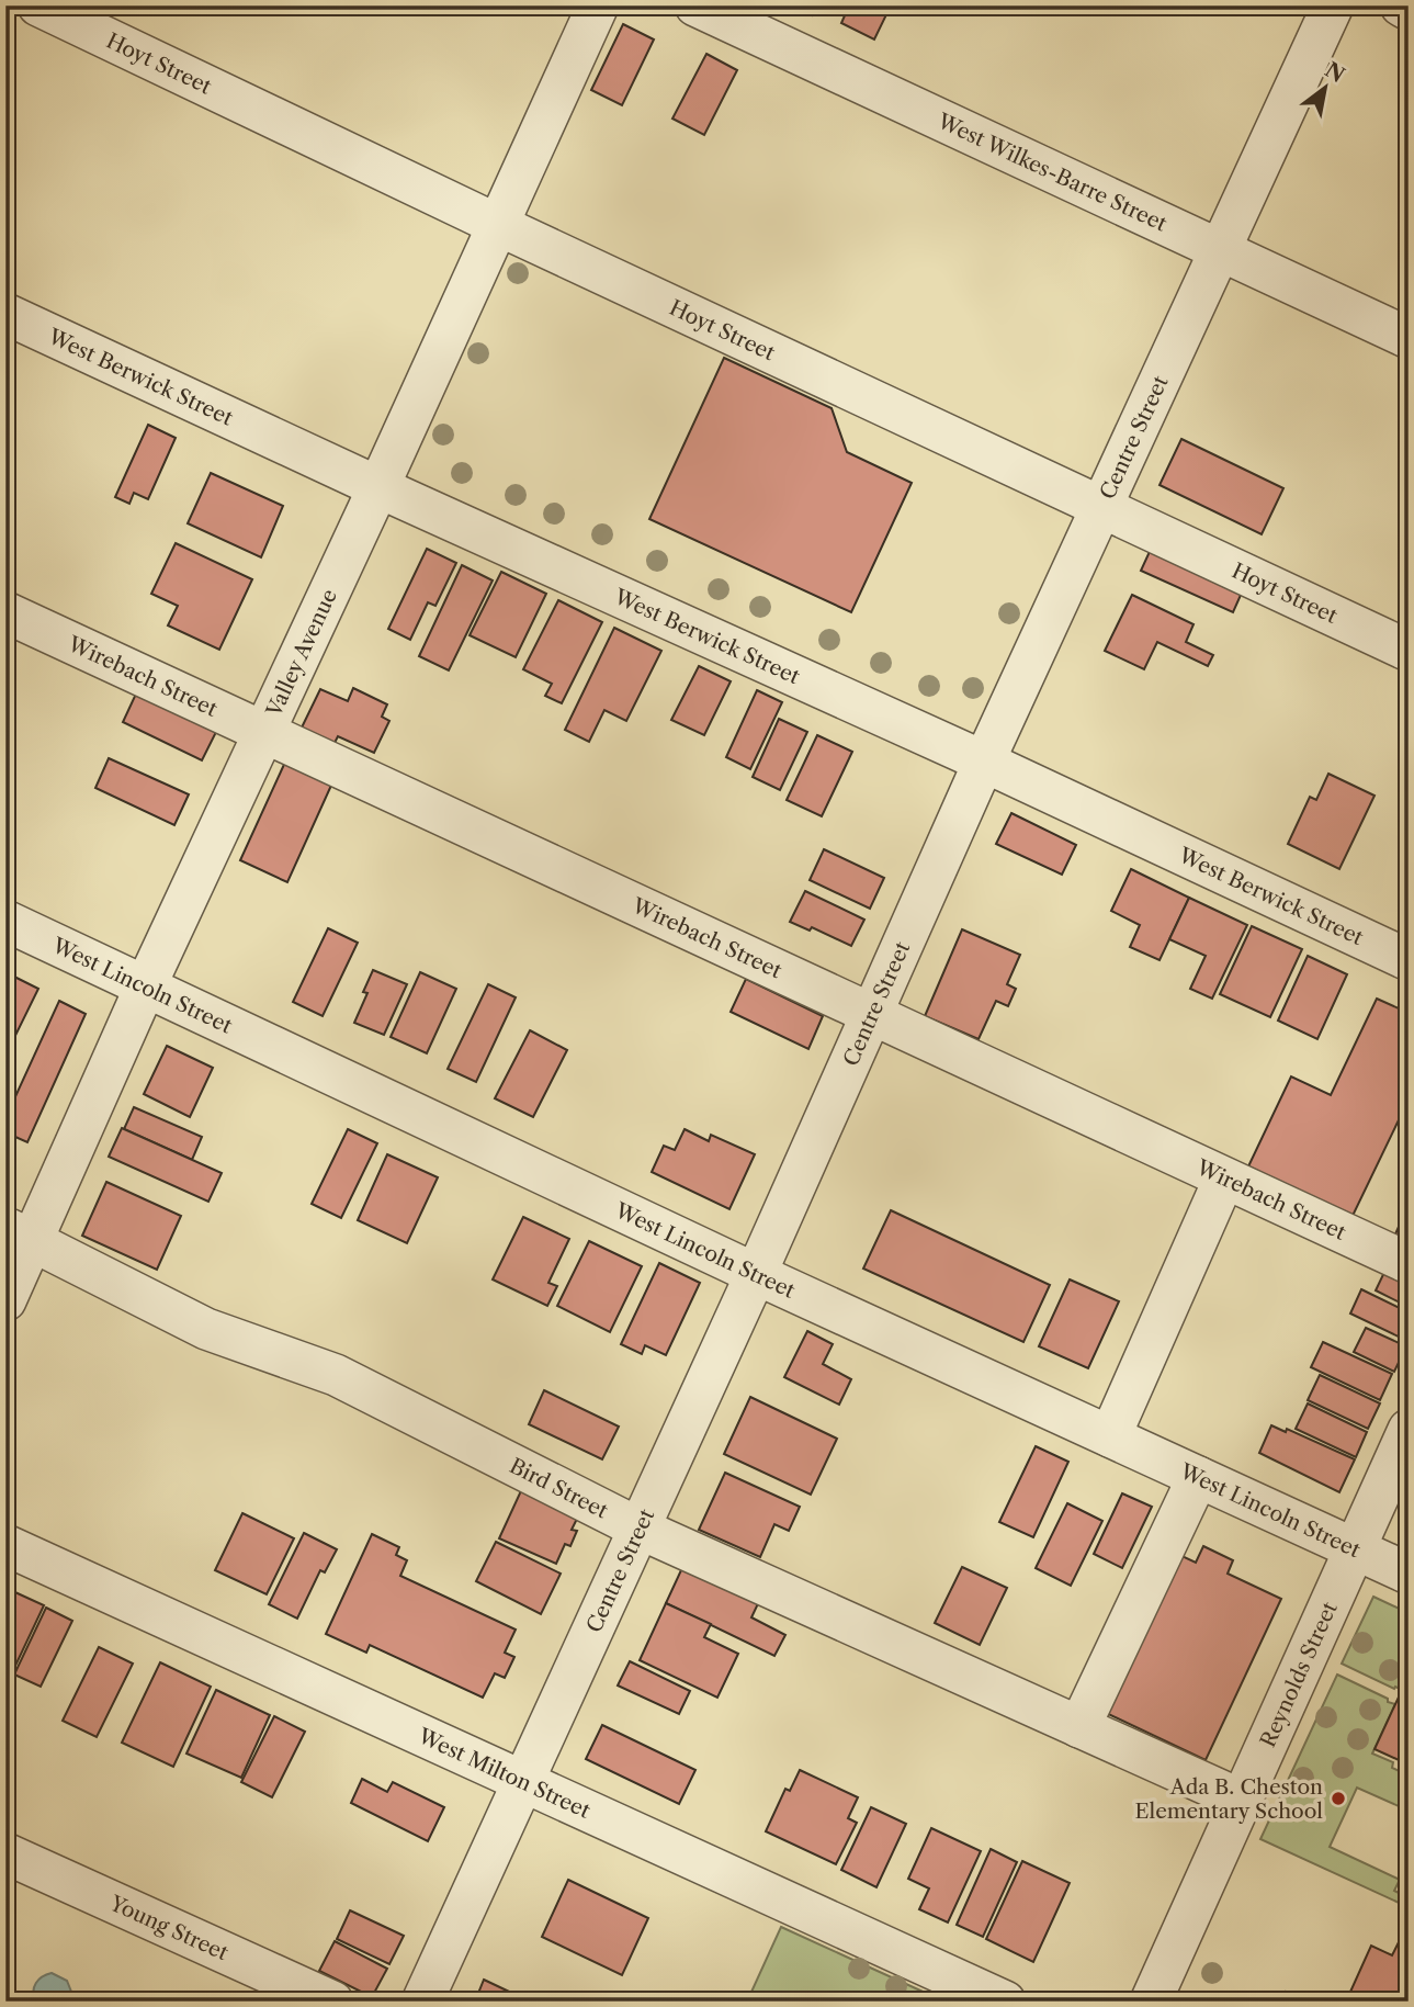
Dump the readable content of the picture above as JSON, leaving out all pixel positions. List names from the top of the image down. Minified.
{"streets":{"street":["Hoyt Street","West Wilkes-Barre Street","West Berwick Street","Centre Street","Valley Avenue","Wirebach Street","West Lincoln Street","Bird Street","Reynolds Street","West Milton Street","Young Street"]},"crossings":[["Hoyt Street","Centre Street"],["Hoyt Street","Valley Avenue"],["West Wilkes-Barre Street","Centre Street"],["West Berwick Street","Centre Street"],["West Berwick Street","Valley Avenue"],["Centre Street","Wirebach Street"],["Centre Street","West Lincoln Street"],["Centre Street","Bird Street"],["Centre Street","West Milton Street"],["Valley Avenue","Wirebach Street"],["Valley Avenue","West Lincoln Street"],["Valley Avenue","Bird Street"],["West Lincoln Street","Reynolds Street"],["Bird Street","Reynolds Street"]],"places":["Ada B. Cheston Elementary School"],"north":"top right"}
